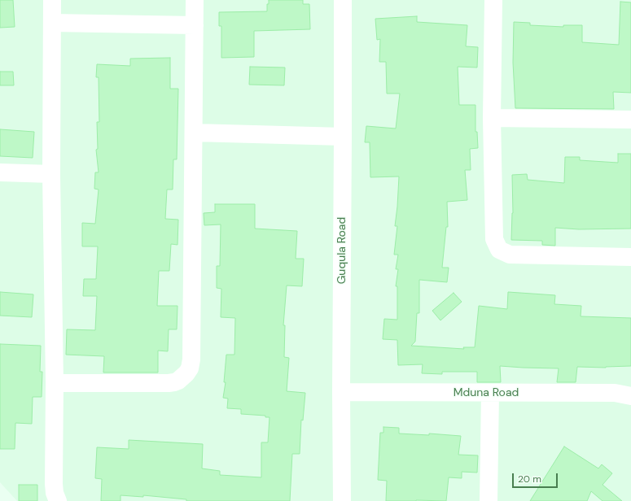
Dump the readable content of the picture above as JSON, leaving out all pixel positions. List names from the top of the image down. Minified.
{"streets":{"street":["Guqula Road","Mduna Road"]},"crossings":[["Guqula Road","Mduna Road"]],"scale_bar":"20 m"}
